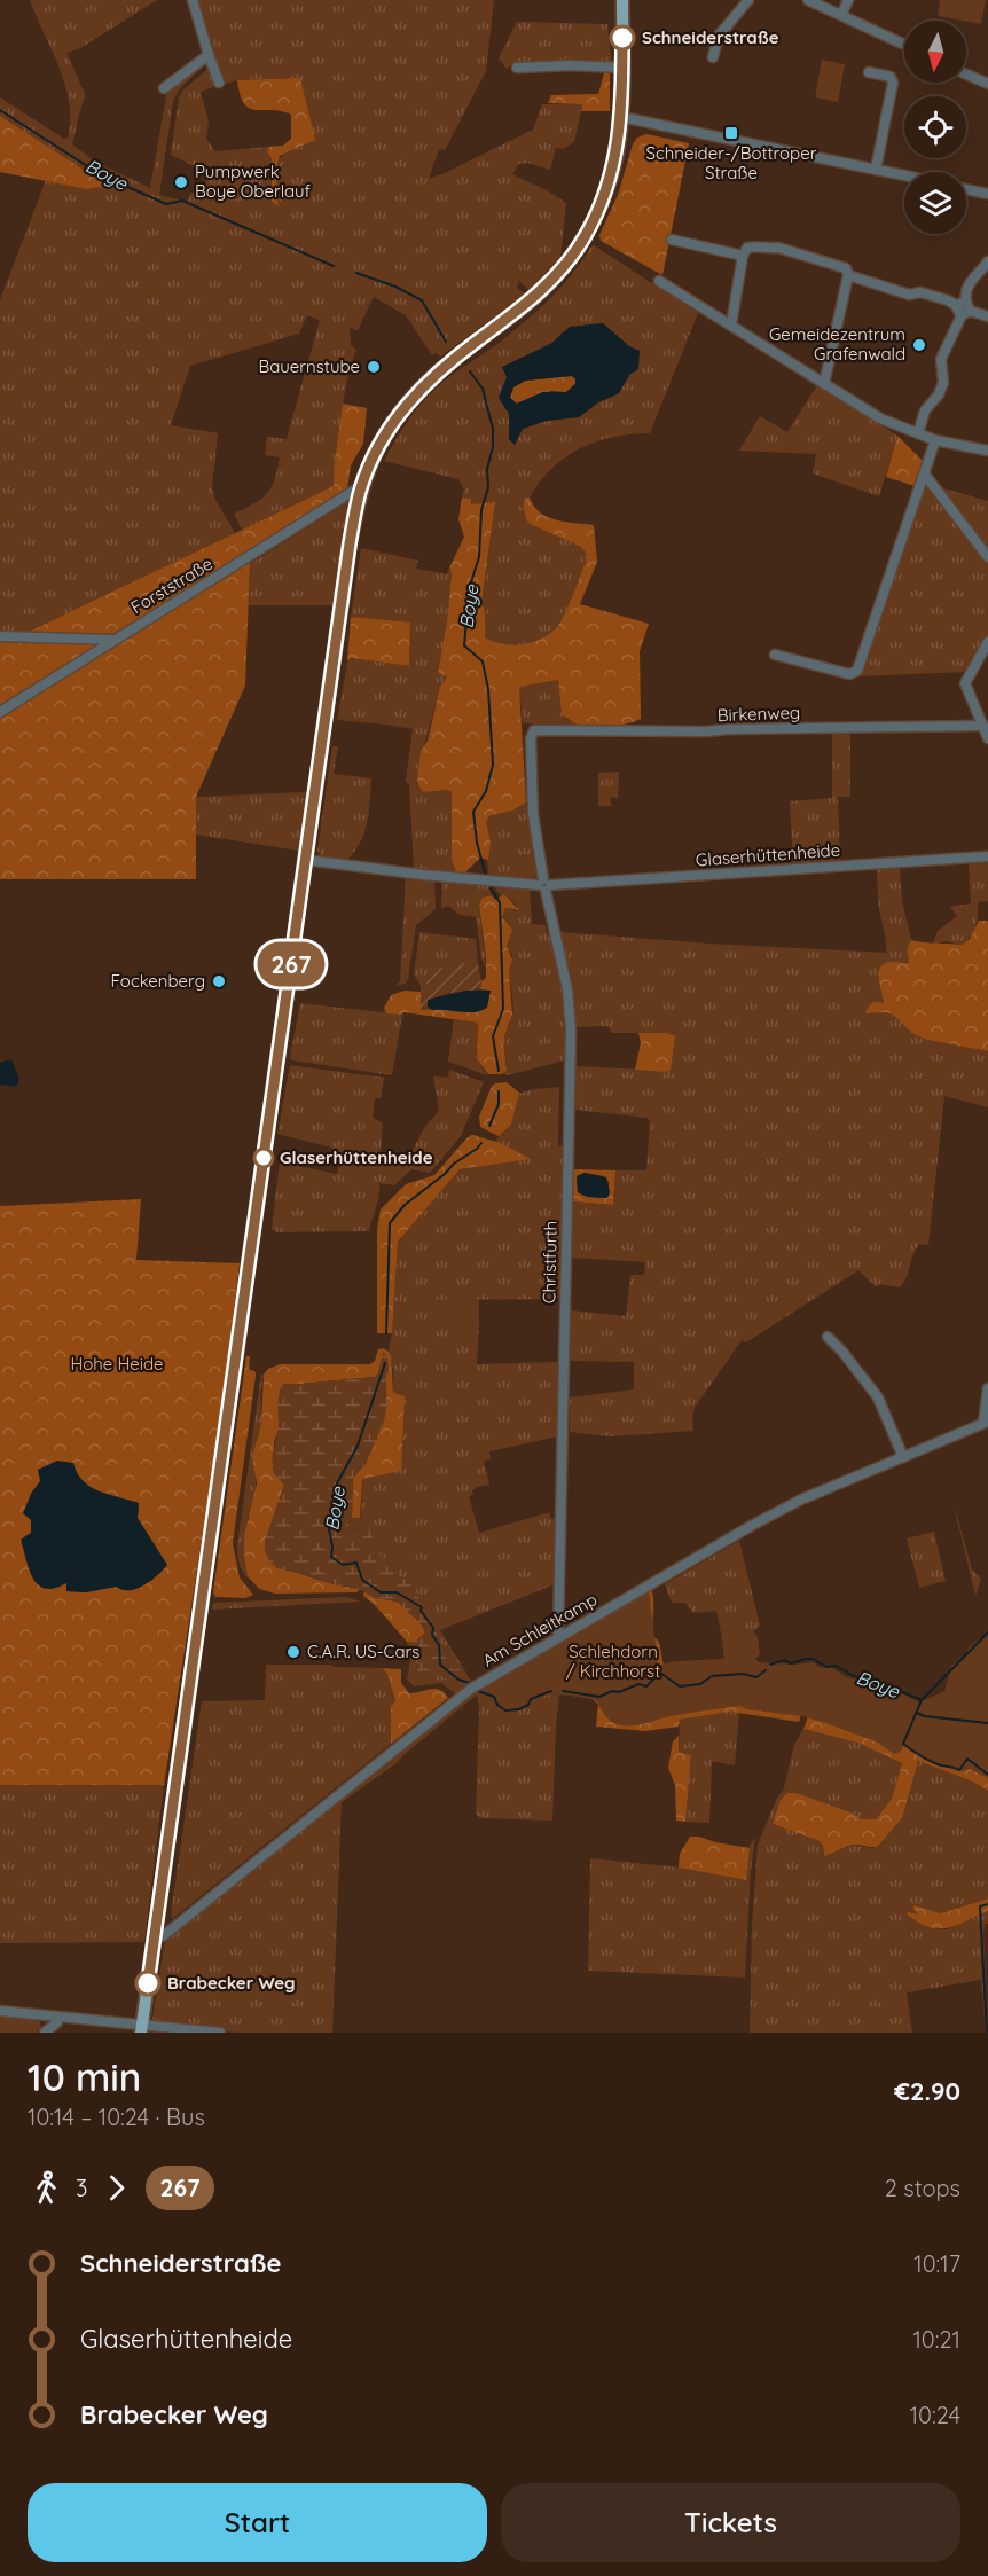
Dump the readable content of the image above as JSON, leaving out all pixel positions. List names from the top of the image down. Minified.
{"streets":{"street":["Forststraße","Birkenweg","Glaserhüttenheide","Christfurth","Am Schleitkamp"]},"crossings":[["Birkenweg","Christfurth"],["Glaserhüttenheide","Christfurth"],["Christfurth","Am Schleitkamp"]],"water":["Boye"],"parks":["Hohe Heide","Schlehdorn / Kirchhorst"],"places":{"other":["Schneiderstraße","Pumpwerk Boye Oberlauf","Gemeidezentrum Grafenwald","Bauernstube","Fockenberg","Glaserhüttenheide","C.A.R. US-Cars","Brabecker Weg"],"transit":["Schneider-/Bottroper Straße"]},"lines":["bus line 267"],"north":"bottom","page":{"on_map":"267","heading":["10 min","10:14 – 10:24 · Bus","€2.90"],"legs":["3","267","2 stops"],"list":[{"name":"Schneiderstraße","value":"10:17"},{"name":"Glaserhüttenheide","value":"10:21"},{"name":"Brabecker Weg","value":"10:24"}],"buttons":["Start","Tickets"]}}
